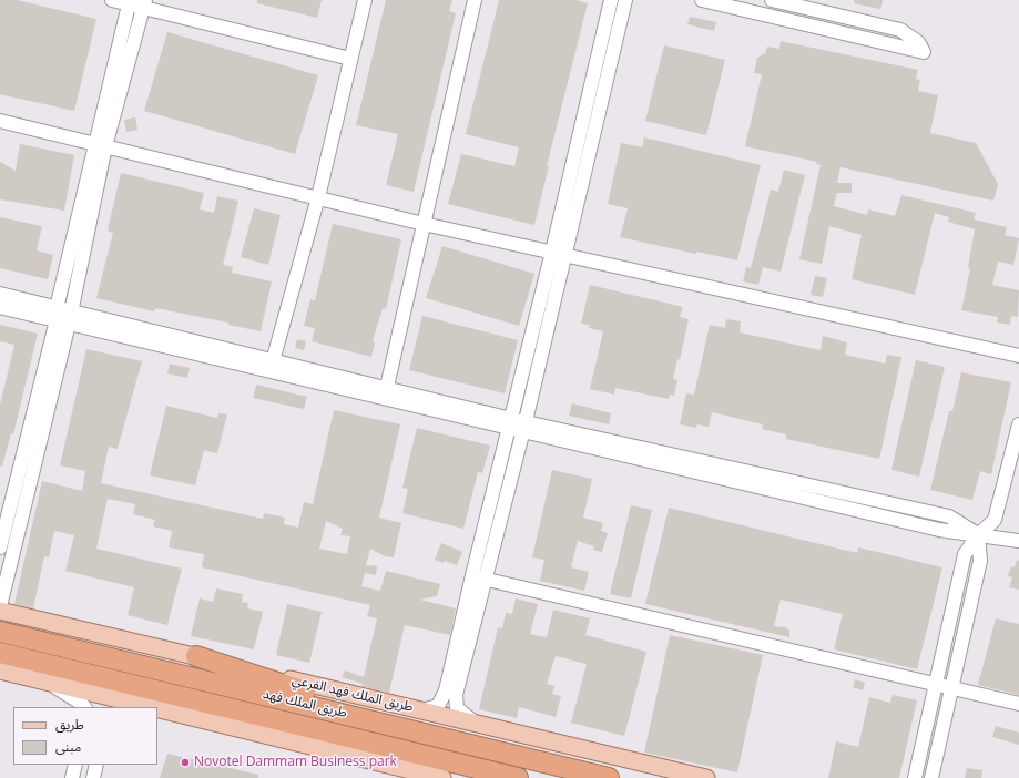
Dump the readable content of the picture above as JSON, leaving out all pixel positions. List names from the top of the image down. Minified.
{"streets":{"highway":["طريق الملك فهد"],"main road":["طريق الملك فهد الفرعي"]},"places":["Novotel Dammam Business park"],"legend":["طريق","مبنى"]}
